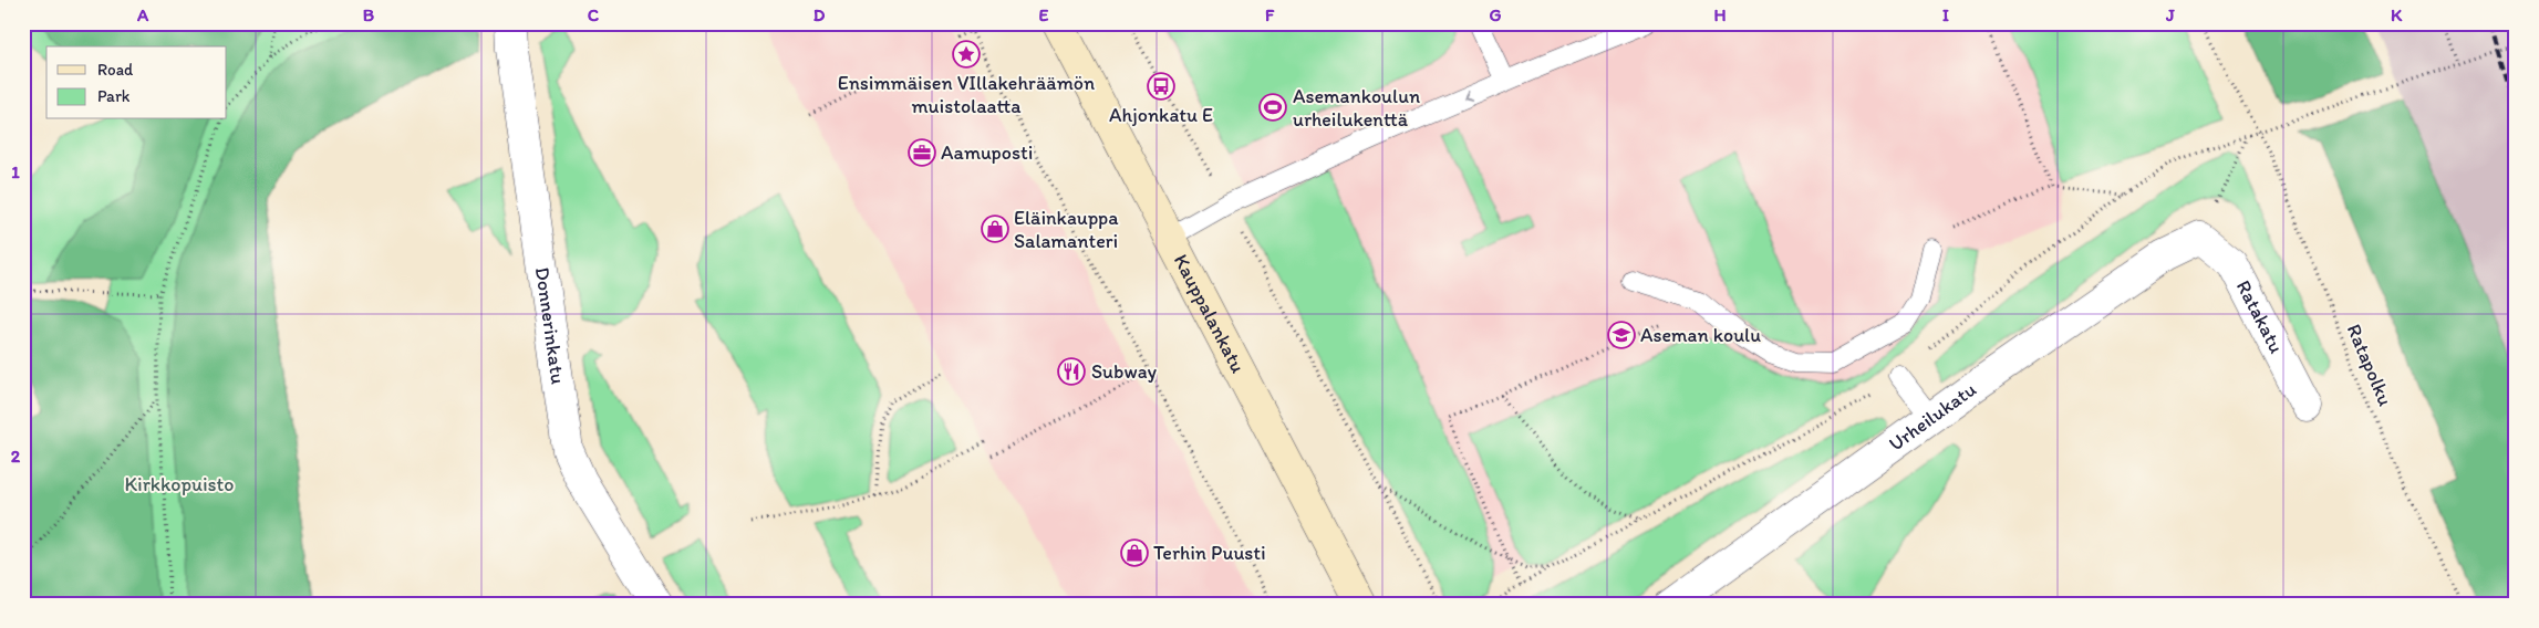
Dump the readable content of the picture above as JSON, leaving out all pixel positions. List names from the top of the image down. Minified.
{"streets":{"main road":["Kauppalankatu"],"street":["Ratakatu","Donnerinkatu","Urheilukatu"],"path":["Ratapolku"]},"crossings":[["Ratakatu","Urheilukatu"]],"parks":["Kirkkopuisto"],"places":{"place":["Ensimmäisen VIllakehräämön muistolaatta"],"bus stop":["Ahjonkatu E"],"sports":["Asemankoulun urheilukenttä"],"office":["Aamuposti"],"shop":["Eläinkauppa Salamanteri","Terhin Puusti"],"school or university":["Aseman koulu"],"restaurant":["Subway"]},"legend":["Road","Park"],"grid":{"columns":["A","B","C","D","E","F","G","H","I","J","K"],"rows":["1","2"]}}
